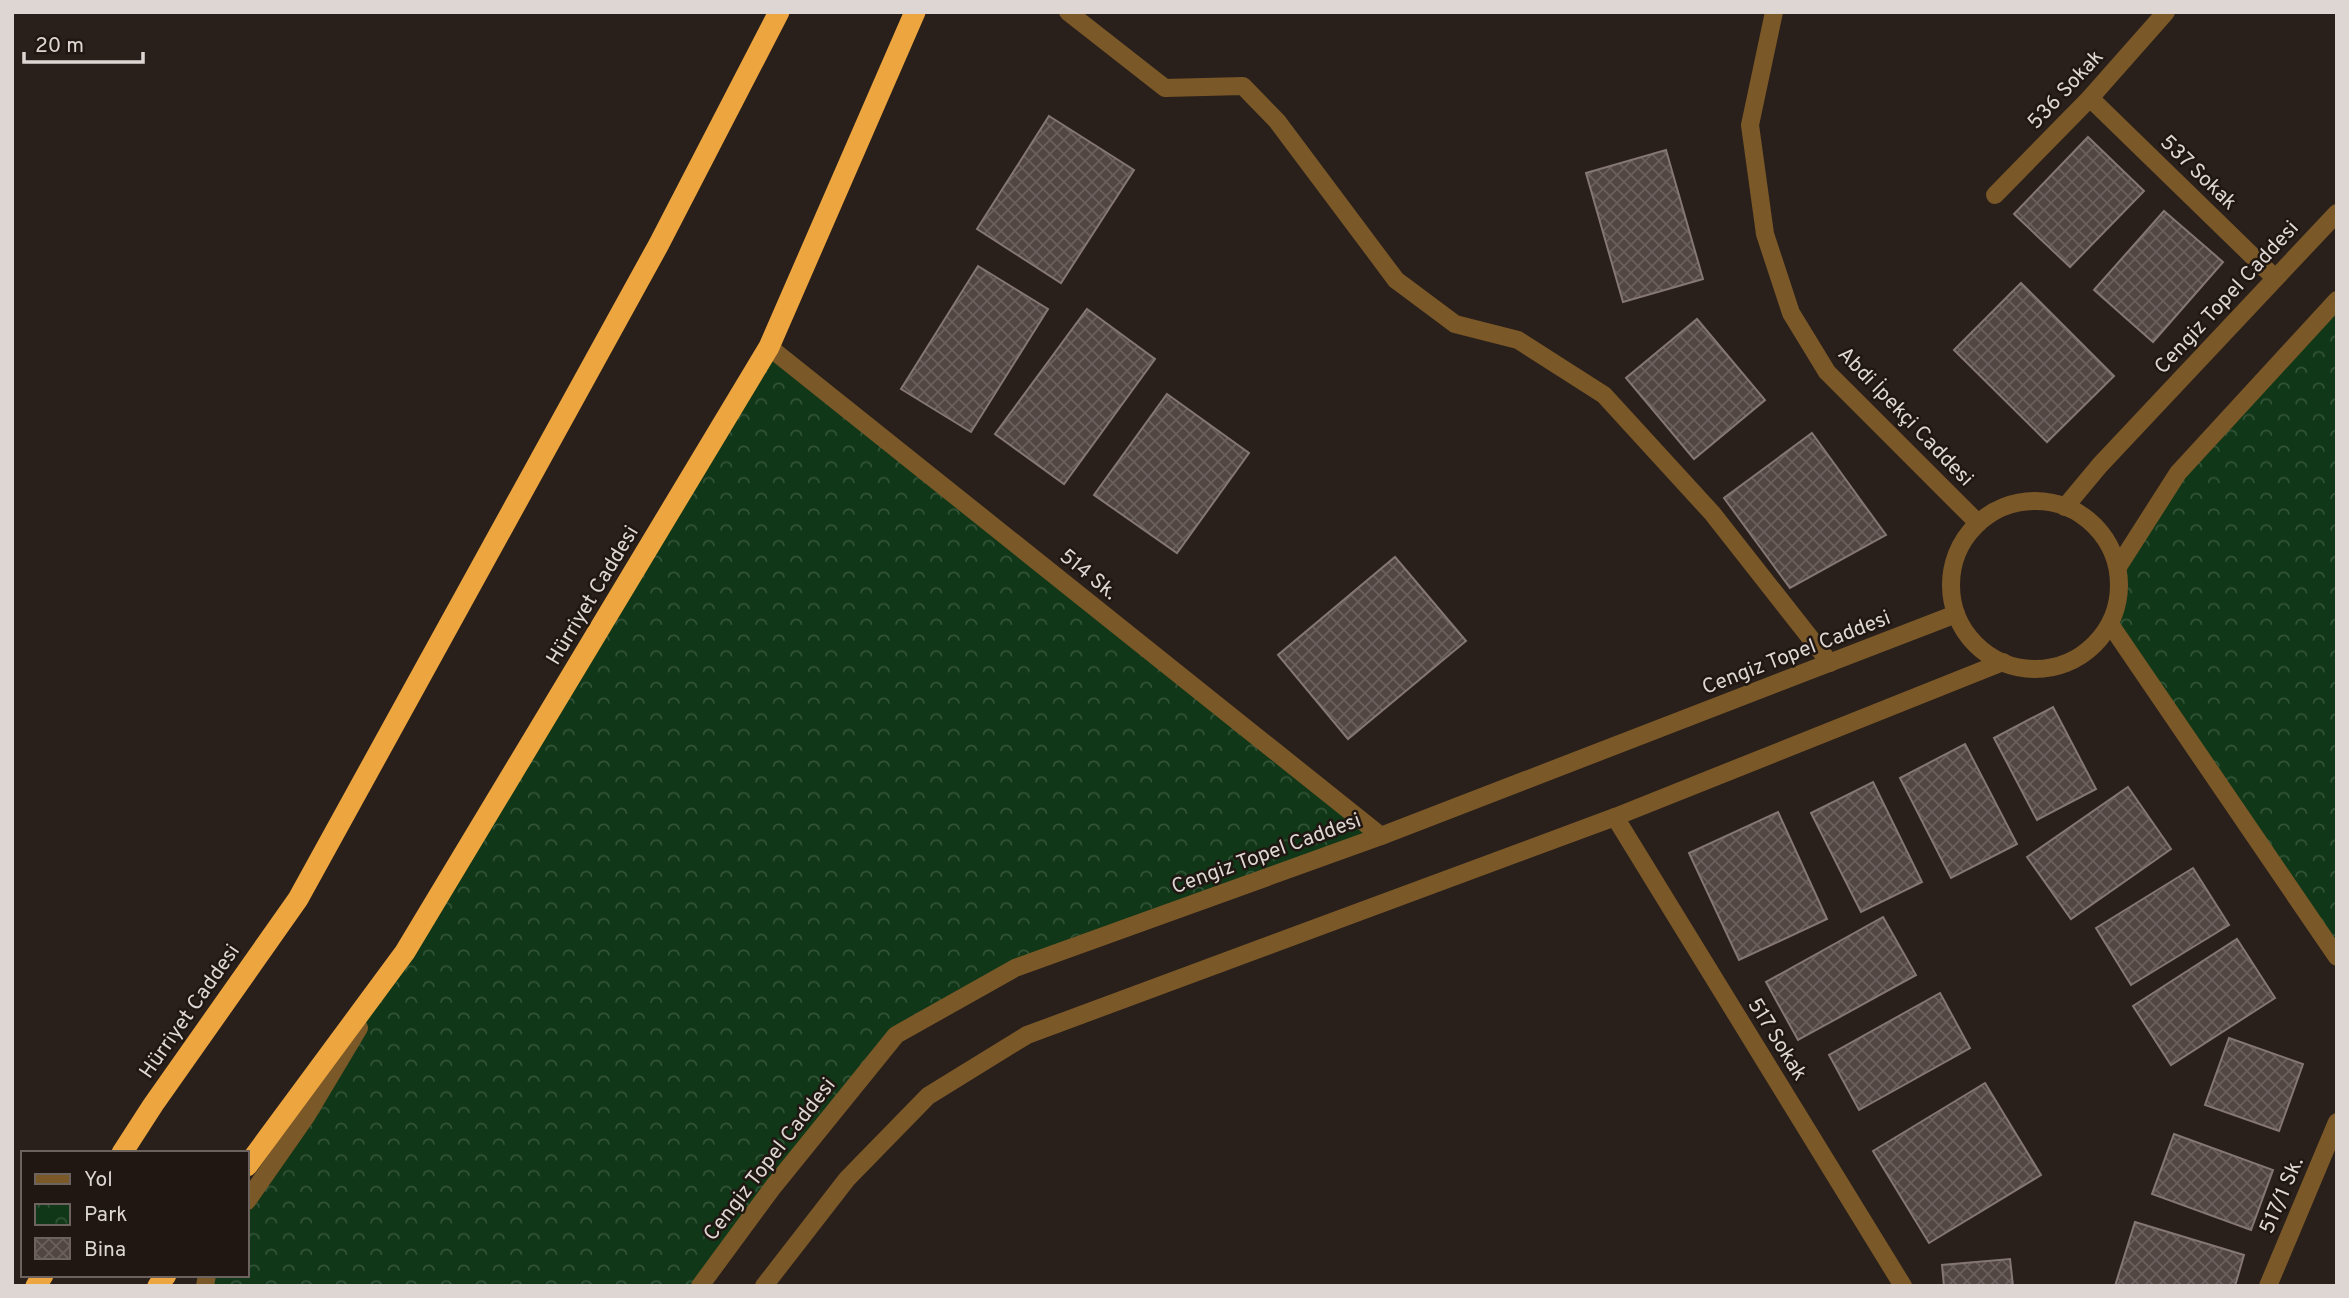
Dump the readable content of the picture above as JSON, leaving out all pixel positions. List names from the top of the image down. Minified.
{"streets":{"highway":["Hürriyet Caddesi"],"street":["536 Sokak","537 Sokak","Cengiz Topel Caddesi","Abdi İpekçi Caddesi","514 Sk.","517 Sokak","517/1 Sk."]},"crossings":[["536 Sokak","537 Sokak"],["537 Sokak","Cengiz Topel Caddesi"],["Cengiz Topel Caddesi","Abdi İpekçi Caddesi"],["Cengiz Topel Caddesi","514 Sk."],["514 Sk.","Hürriyet Caddesi"]],"legend":["Yol","Park","Bina"],"scale_bar":"20 m"}
